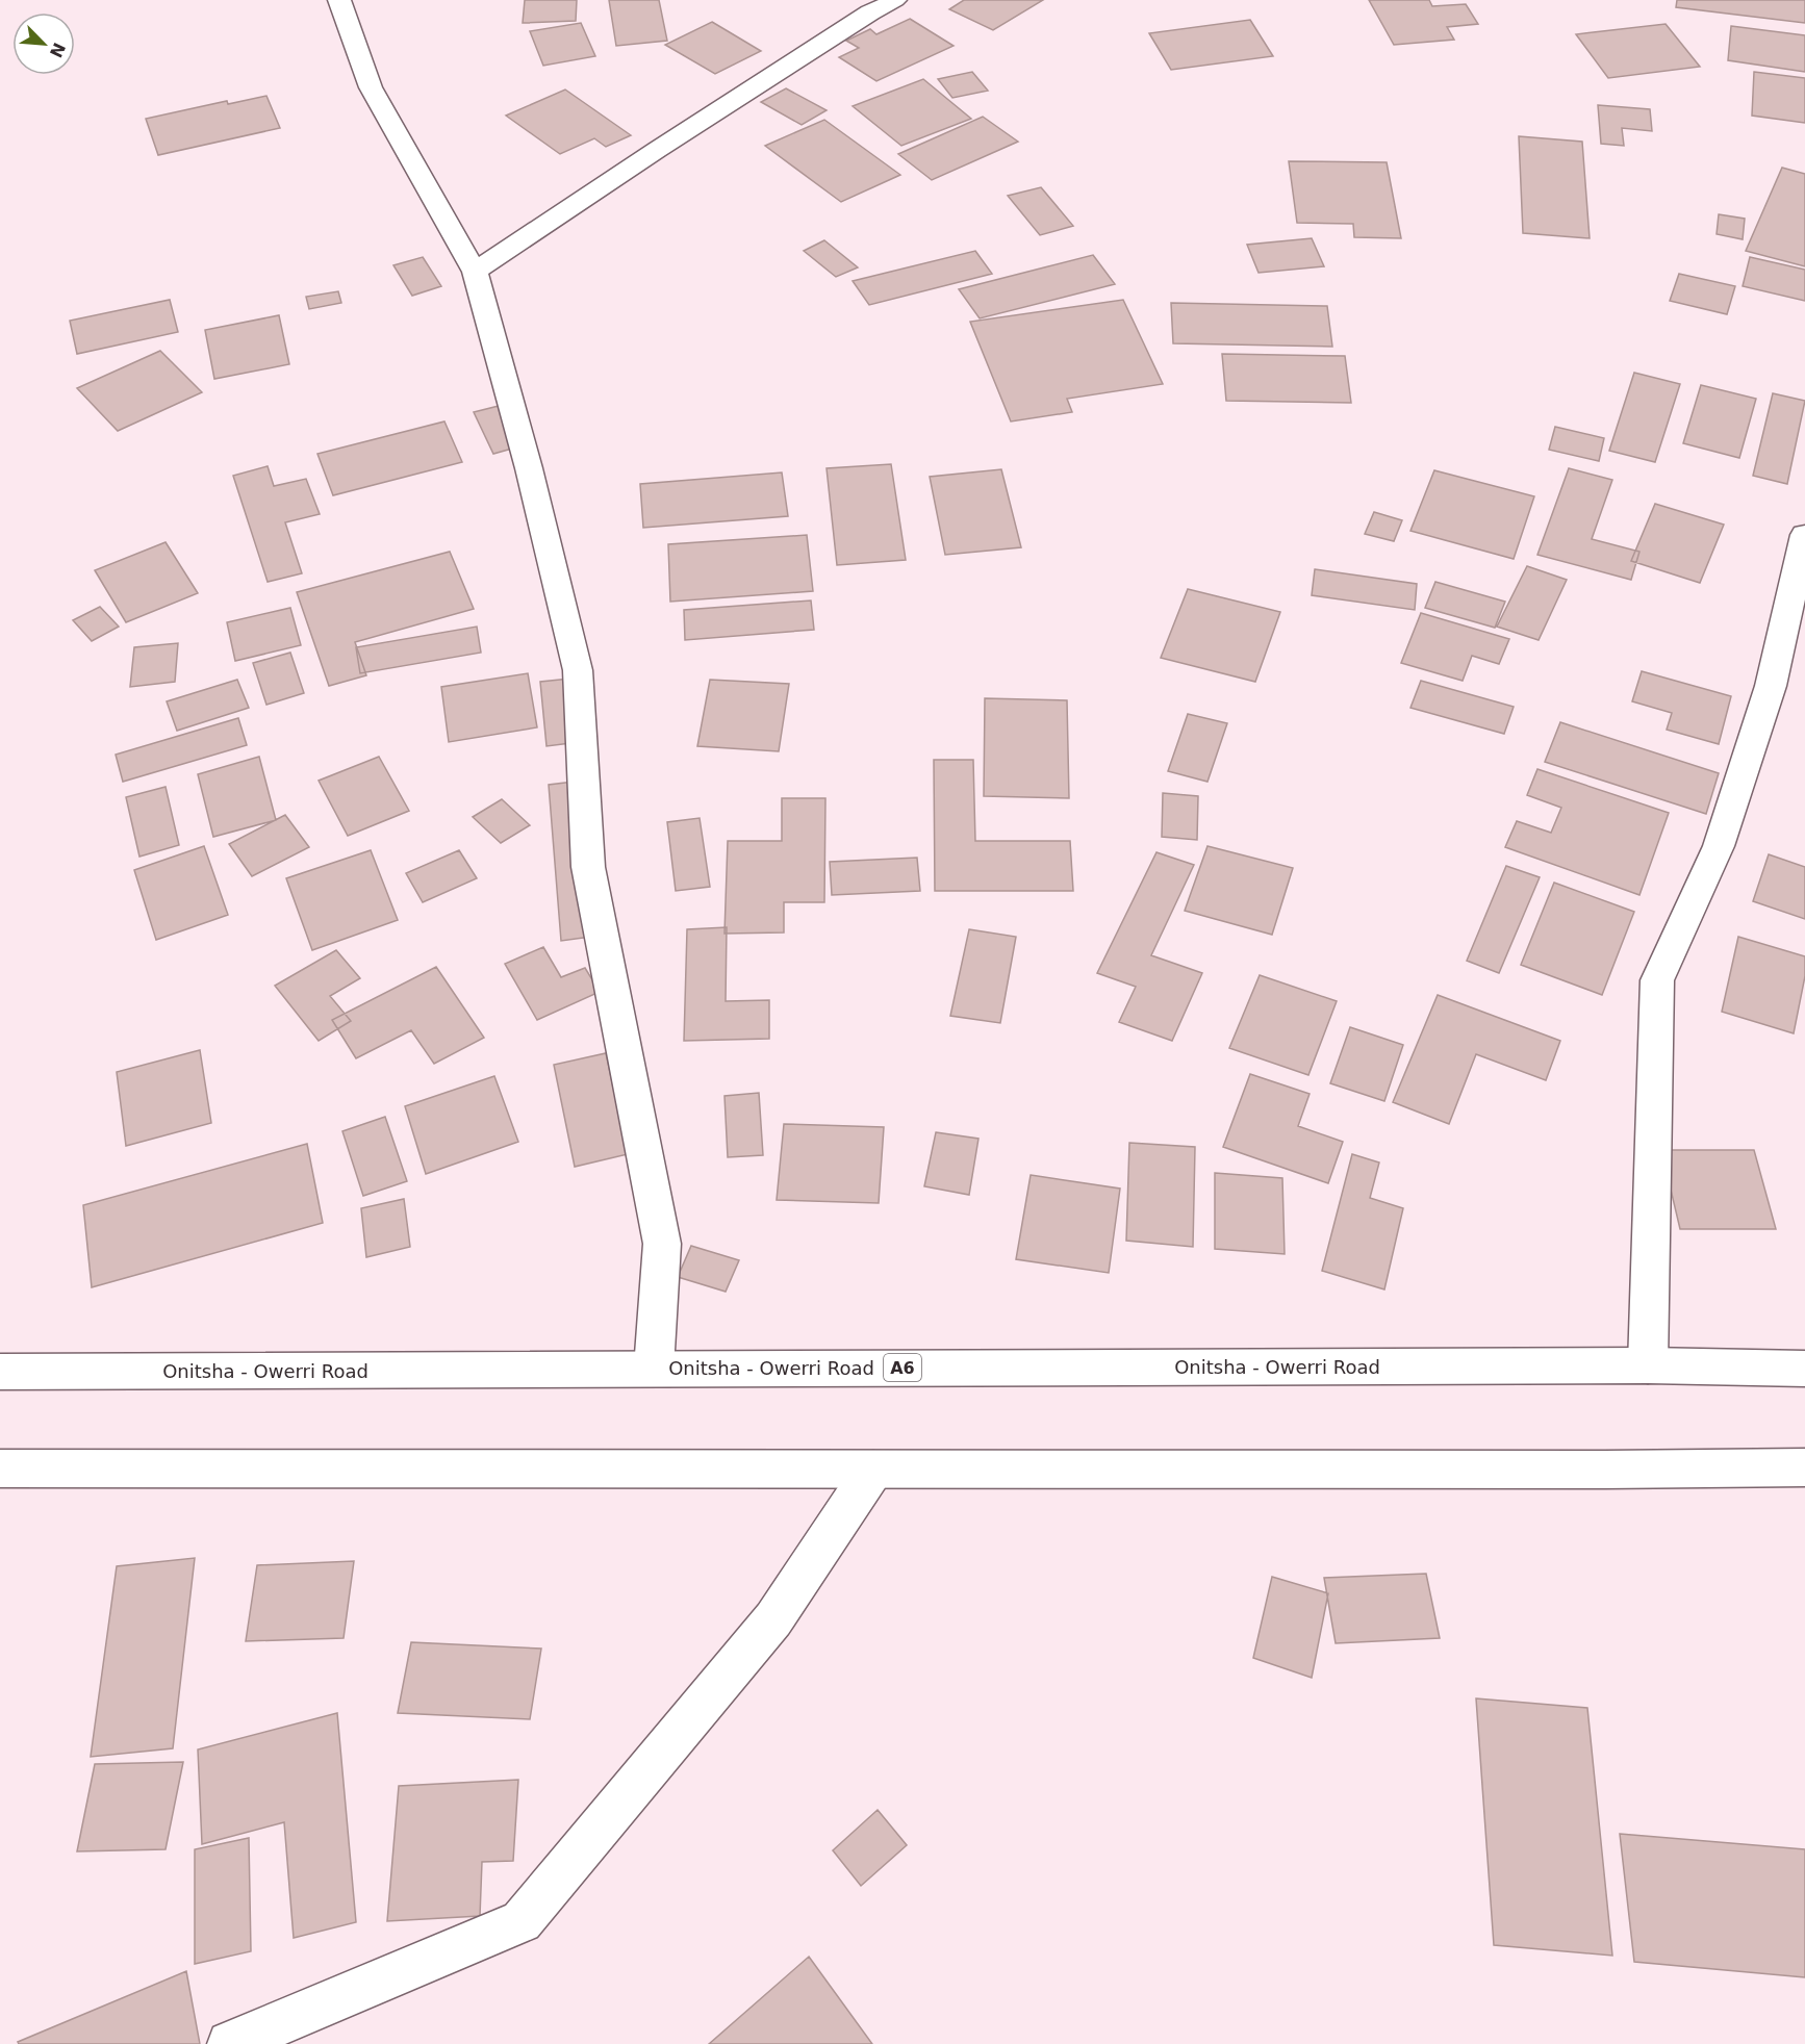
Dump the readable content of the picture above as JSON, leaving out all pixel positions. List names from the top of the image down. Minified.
{"streets":{"main road":["Onitsha - Owerri Road","A6"]},"north":"bottom right"}
